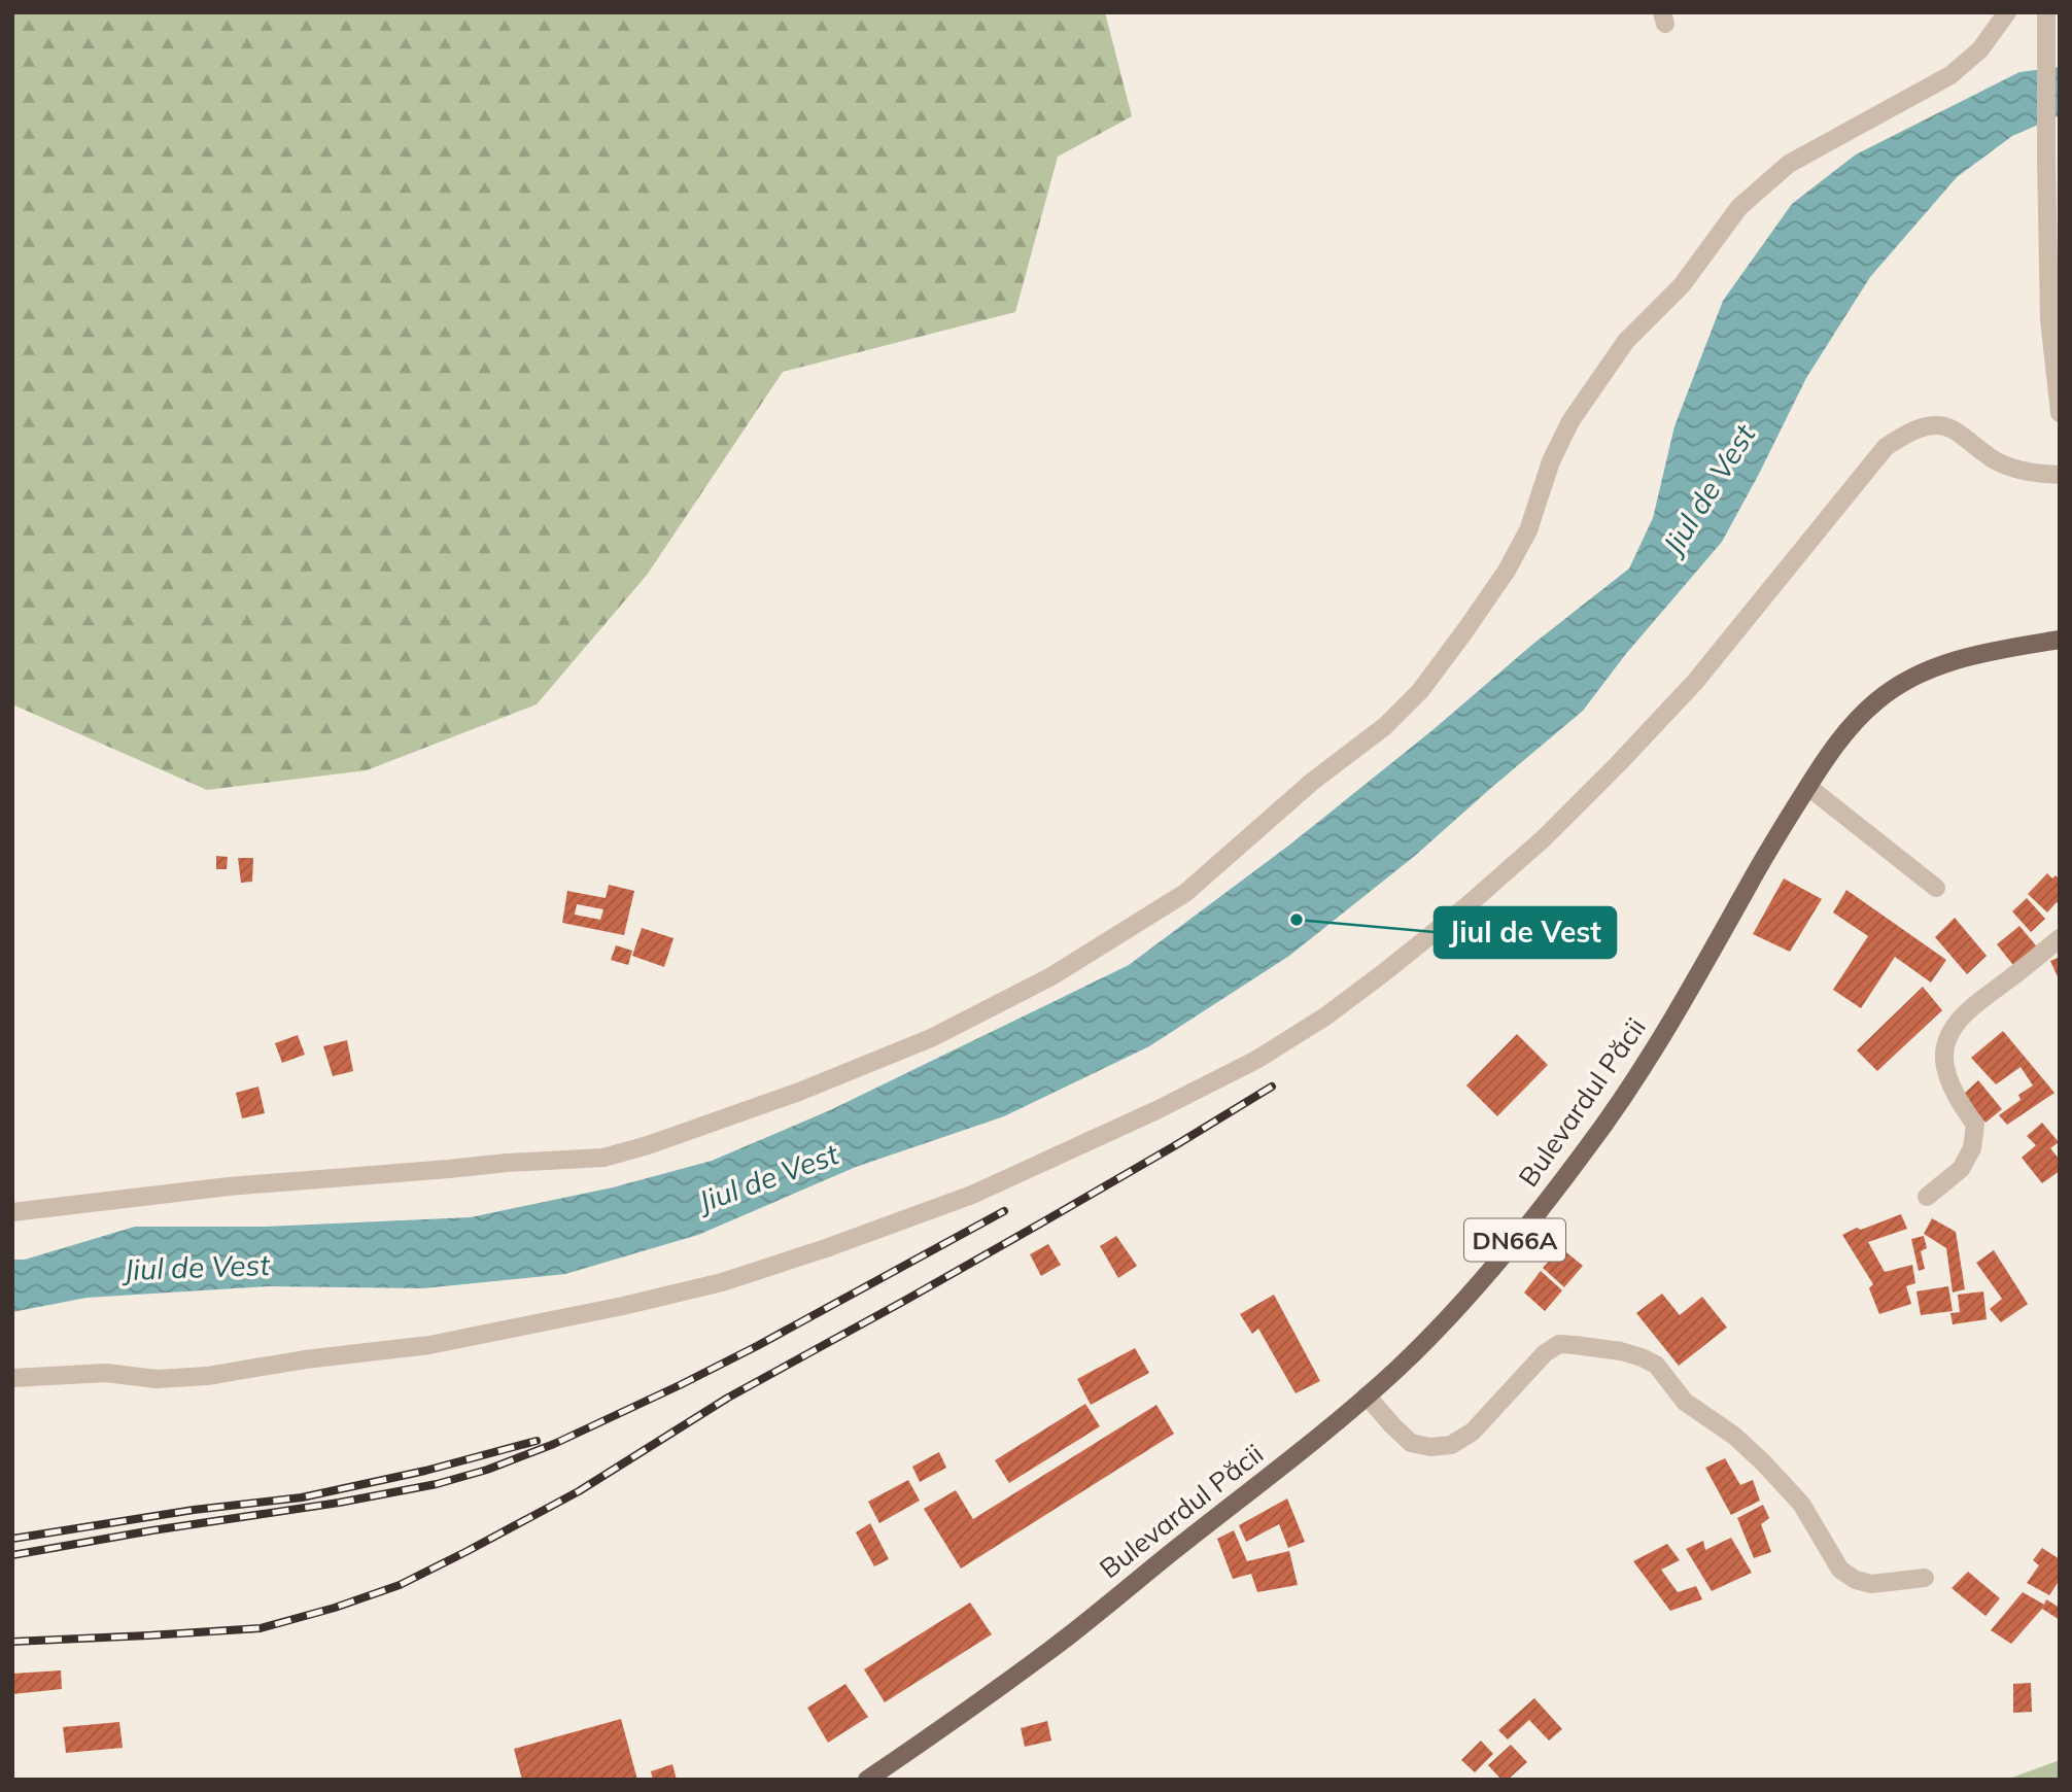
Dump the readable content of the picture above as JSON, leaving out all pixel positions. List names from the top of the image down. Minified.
{"streets":{"main road":["Bulevardul Păcii","DN66A"]},"water":["Jiul de Vest"],"places":["Jiul de Vest"]}
